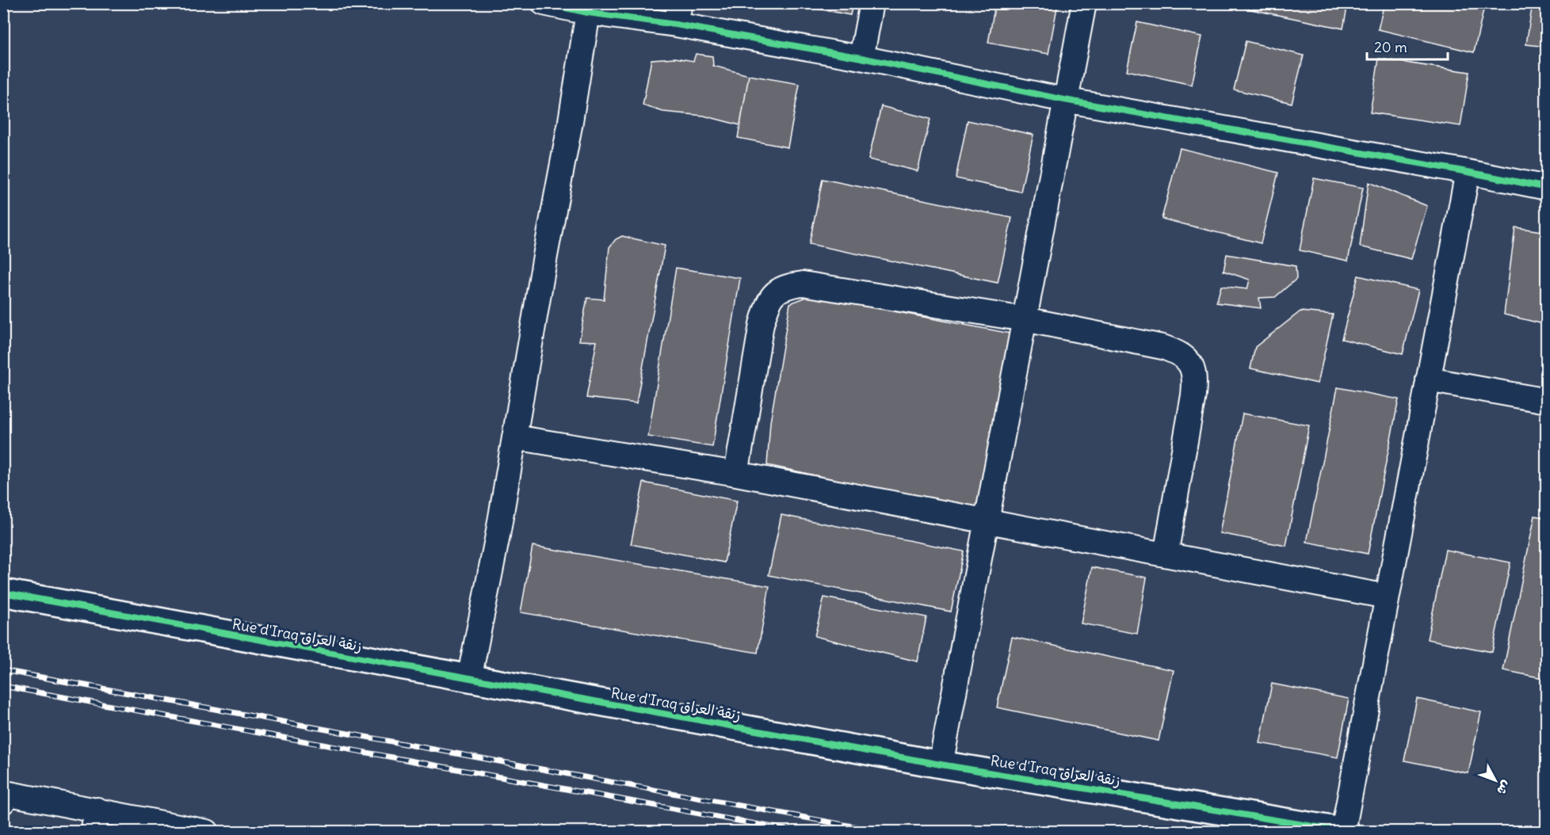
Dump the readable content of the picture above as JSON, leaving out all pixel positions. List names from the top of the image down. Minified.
{"streets":{"street":["Rue d'Iraq زنقة العراق"]},"scale_bar":"20 m","north":"bottom right"}
